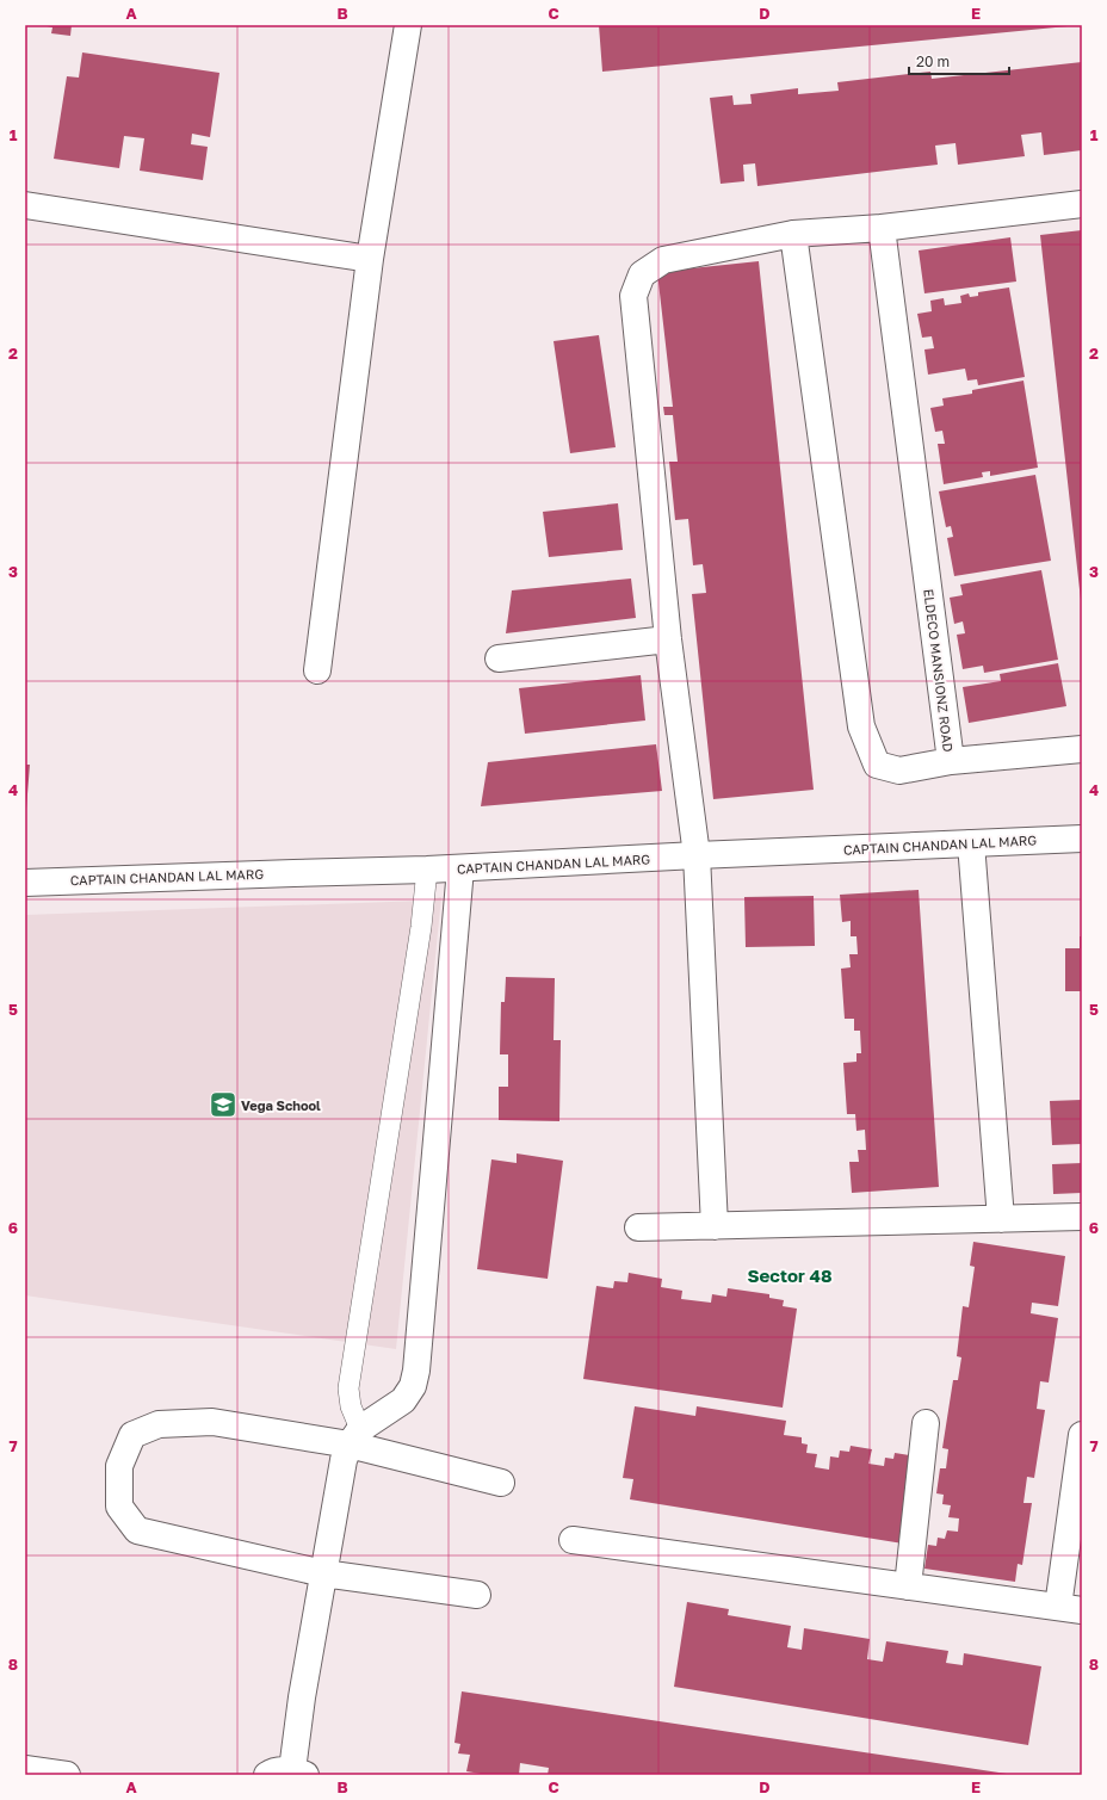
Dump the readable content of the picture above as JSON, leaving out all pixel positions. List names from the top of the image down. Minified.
{"streets":{"street":["ELDECO MANSIONZ ROAD","CAPTAIN CHANDAN LAL MARG"]},"districts":["Sector 48"],"places":{"school or university":["Vega School"]},"scale_bar":"20 m","grid":{"columns":["A","B","C","D","E"],"rows":["1","2","3","4","5","6","7","8"]}}
